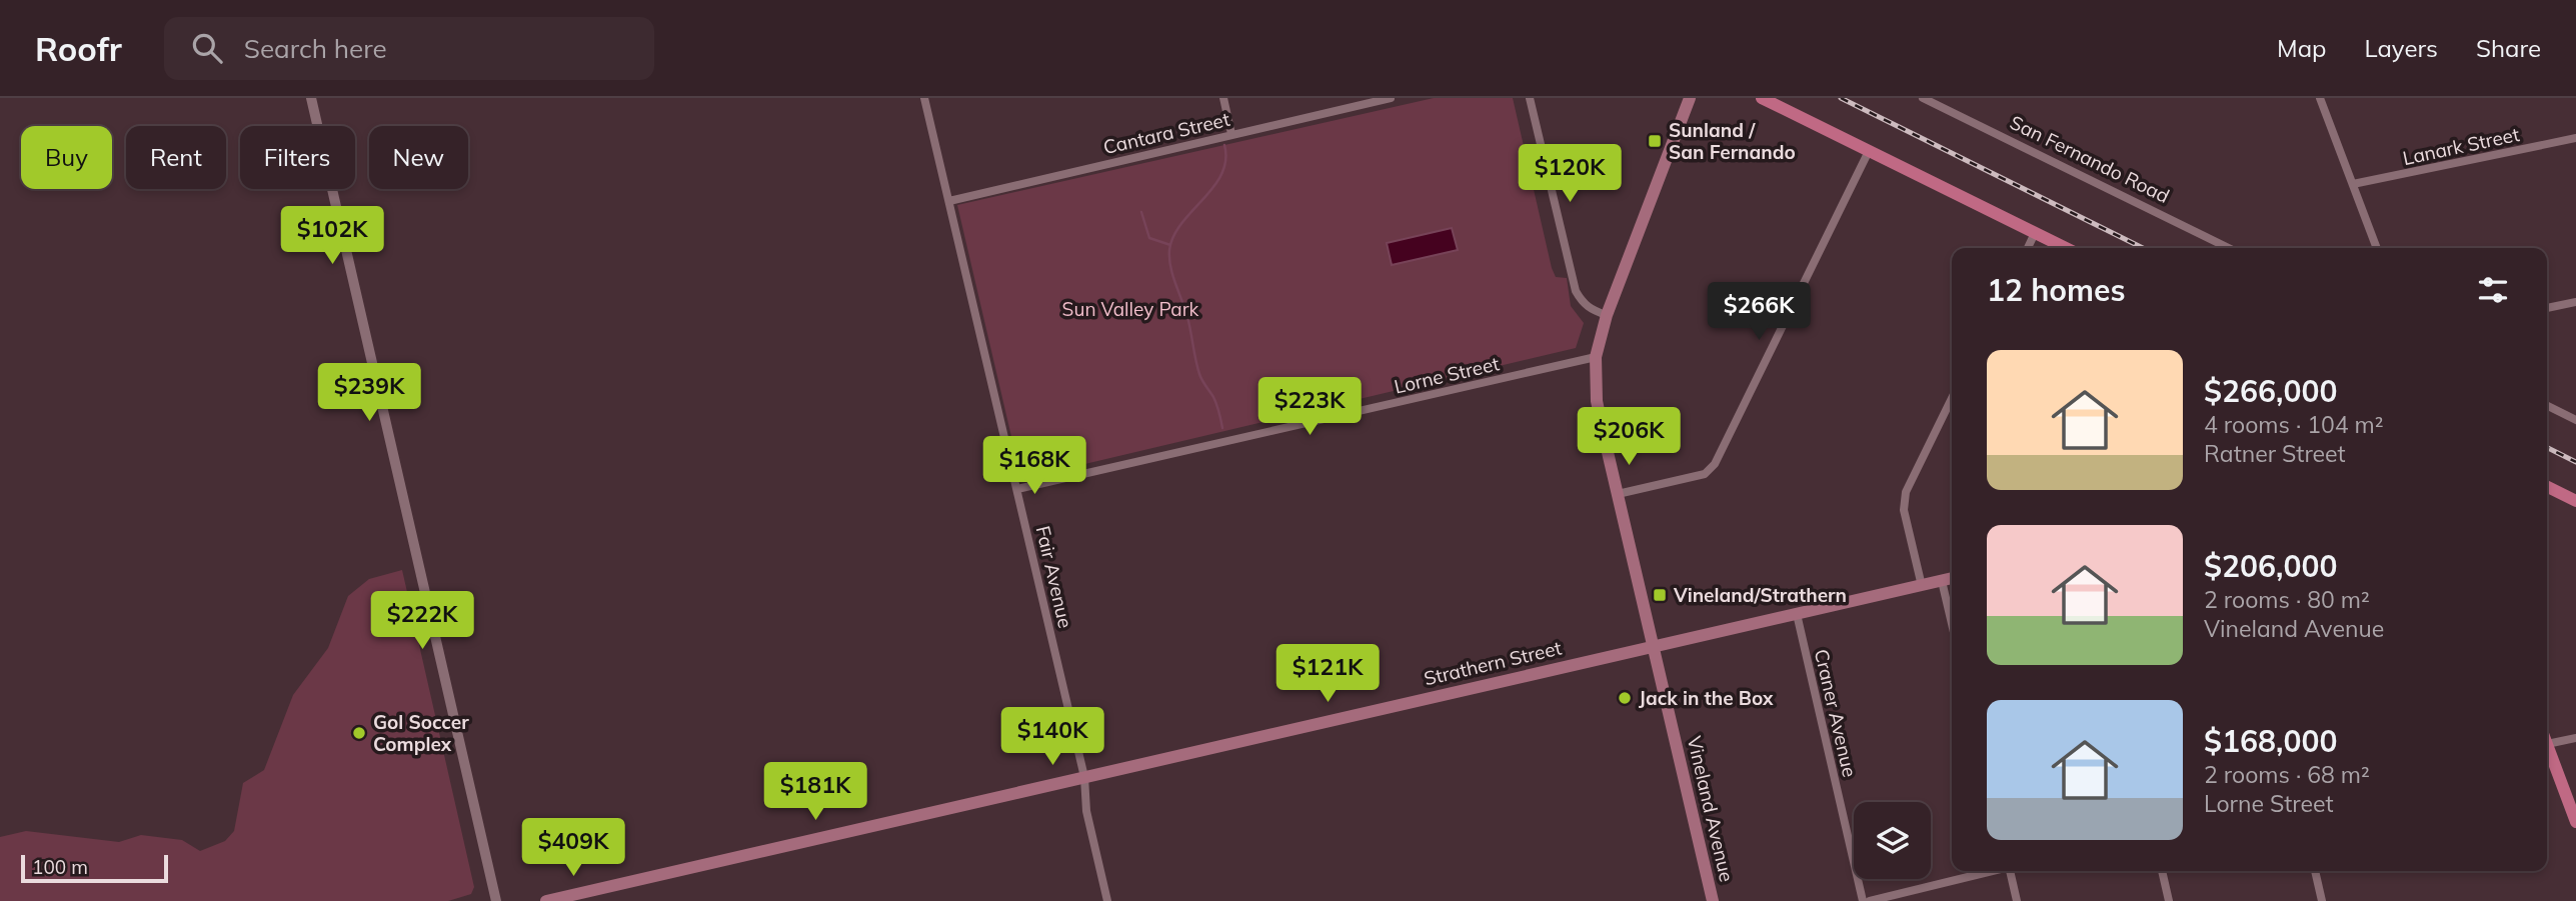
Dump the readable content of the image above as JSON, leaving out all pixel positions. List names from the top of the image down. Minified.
{"streets":{"main road":["Strathern Street","Vineland Avenue"],"street":["Cantara Street","Lanark Street","San Fernando Road","Lorne Street","Fair Avenue","Craner Avenue"]},"crossings":[["Cantara Street","Fair Avenue"],["Lorne Street","Fair Avenue"],["Lorne Street","Vineland Avenue"],["Fair Avenue","Strathern Street"],["Strathern Street","Craner Avenue"],["Strathern Street","Vineland Avenue"]],"parks":["Sun Valley Park"],"places":{"transit":["Sunland / San Fernando","Vineland/Strathern"],"other":["Jack in the Box","Gol Soccer Complex"]},"scale_bar":"100 m","page":{"header":"Roofr","search":"Search here","nav":["Map","Layers","Share"],"chip":["Buy","Rent","Filters","New"],"price":["$120K","$102K","$266K","$239K","$223K","$206K","$168K","$222K","$121K","$140K","$181K","$409K"],"heading":"12 homes","list":[{"name":"$266,000","note":"4 rooms · 104 m² · Ratner Street"},{"name":"$206,000","note":"2 rooms · 80 m² · Vineland Avenue"},{"name":"$168,000","note":"2 rooms · 68 m² · Lorne Street"}],"scale":"100 m"}}
